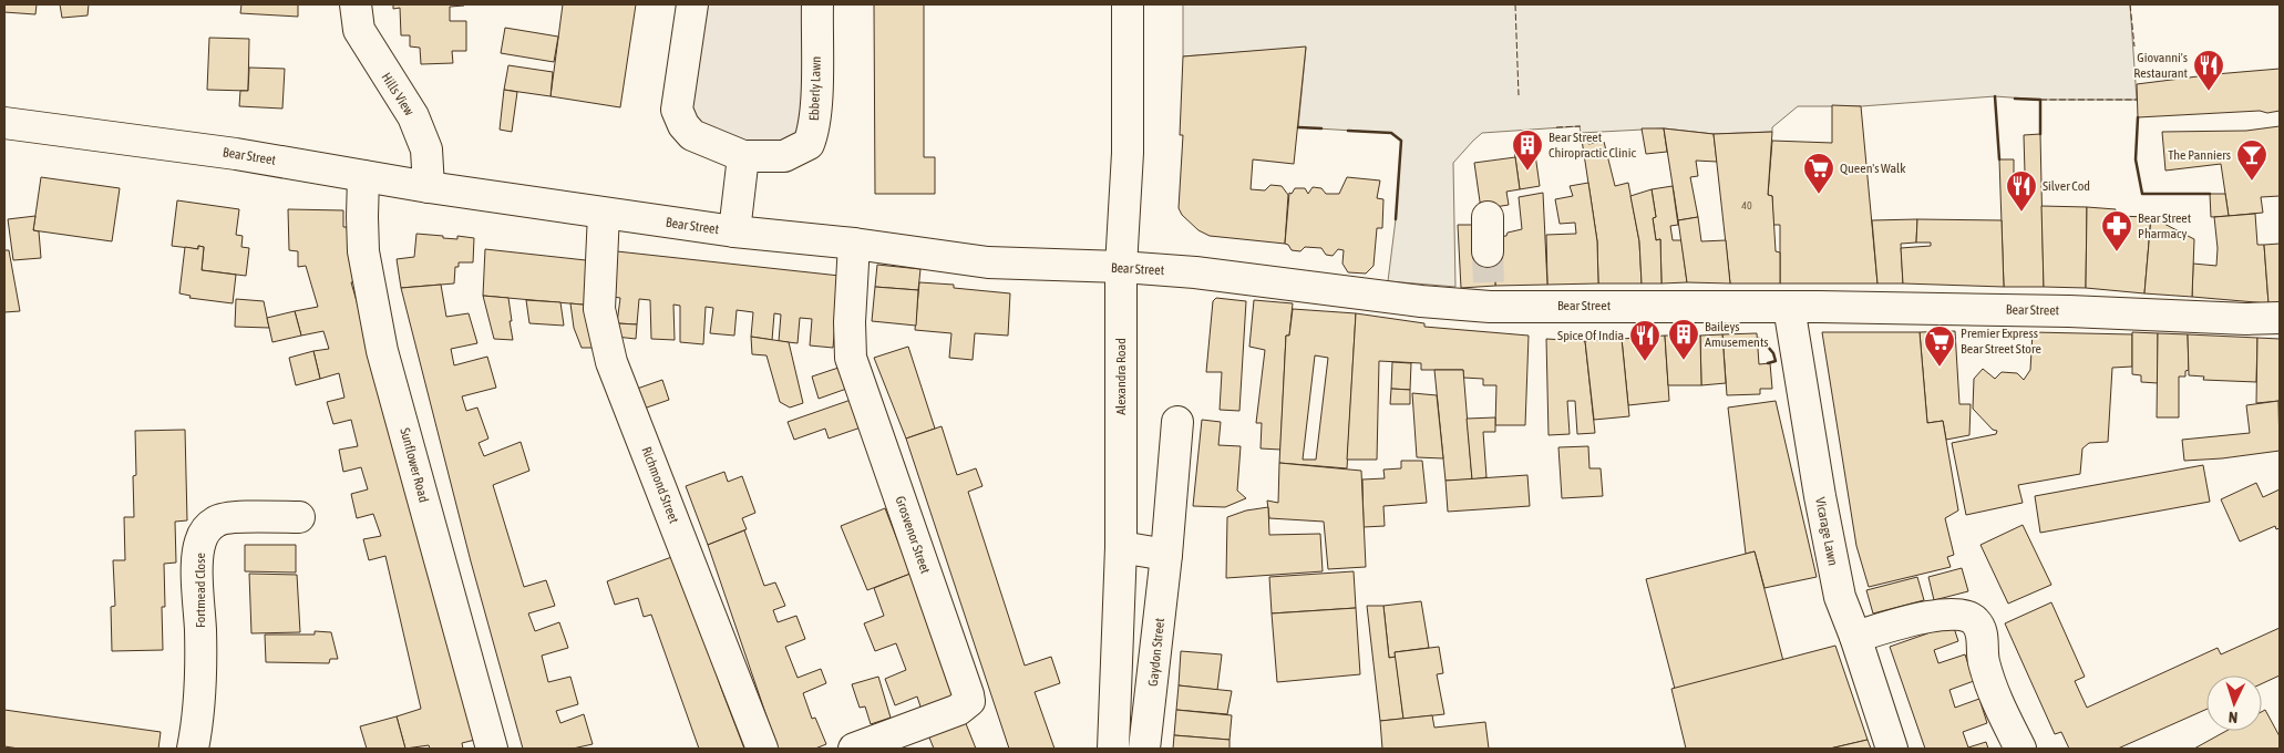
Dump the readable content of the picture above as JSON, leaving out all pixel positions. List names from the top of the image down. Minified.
{"streets":{"street":["Ebberly Lawn","Hills View","Bear Street","Alexandra Road","Sunflower Road","Richmond Street","Vicarage Lawn","Grosvenor Street","Fortmead Close","Gaydon Street"]},"crossings":[["Hills View","Bear Street"],["Bear Street","Alexandra Road"],["Bear Street","Sunflower Road"],["Bear Street","Richmond Street"],["Bear Street","Vicarage Lawn"],["Bear Street","Grosvenor Street"]],"places":{"restaurant":["Giovanni's Restaurant","Silver Cod","Spice Of India"],"building":["Bear Street Chiropractic Clinic","Baileys Amusements"],"bar":["The Panniers"],"supermarket":["Queen's Walk","Premier Express Bear Street Store"],"pharmacy":["Bear Street Pharmacy"]},"house_numbers":["40"],"north":"bottom"}
